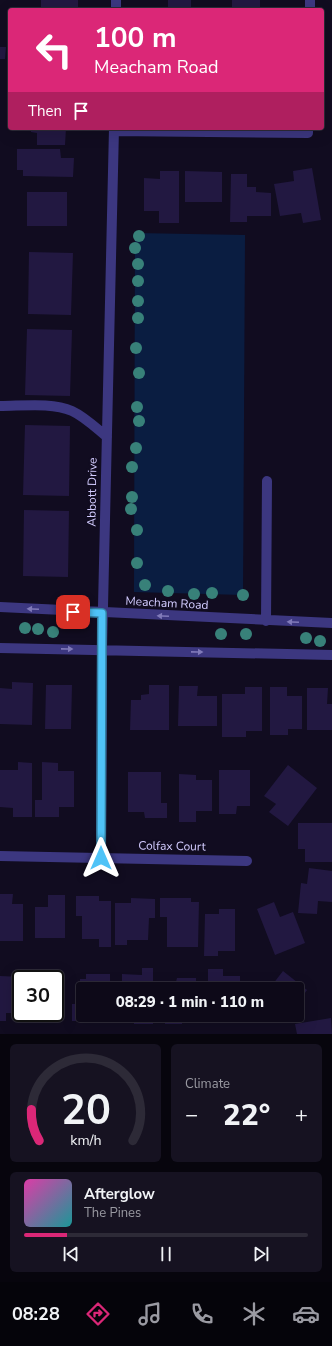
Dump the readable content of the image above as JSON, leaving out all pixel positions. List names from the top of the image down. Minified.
{"streets":{"street":["Abbott Drive","Meacham Road","Colfax Court"]},"crossings":[["Abbott Drive","Meacham Road"],["Abbott Drive","Colfax Court"]],"page":{"turn":["100 m","Meacham Road"],"then":"Then","limit":"30","trip":"08:29 · 1 min · 110 m","tile":"Climate","heat":["−","22°","+"],"song":["Afterglow","The Pines"],"tabs":"08:28","gauge":["20","km/h"]}}
